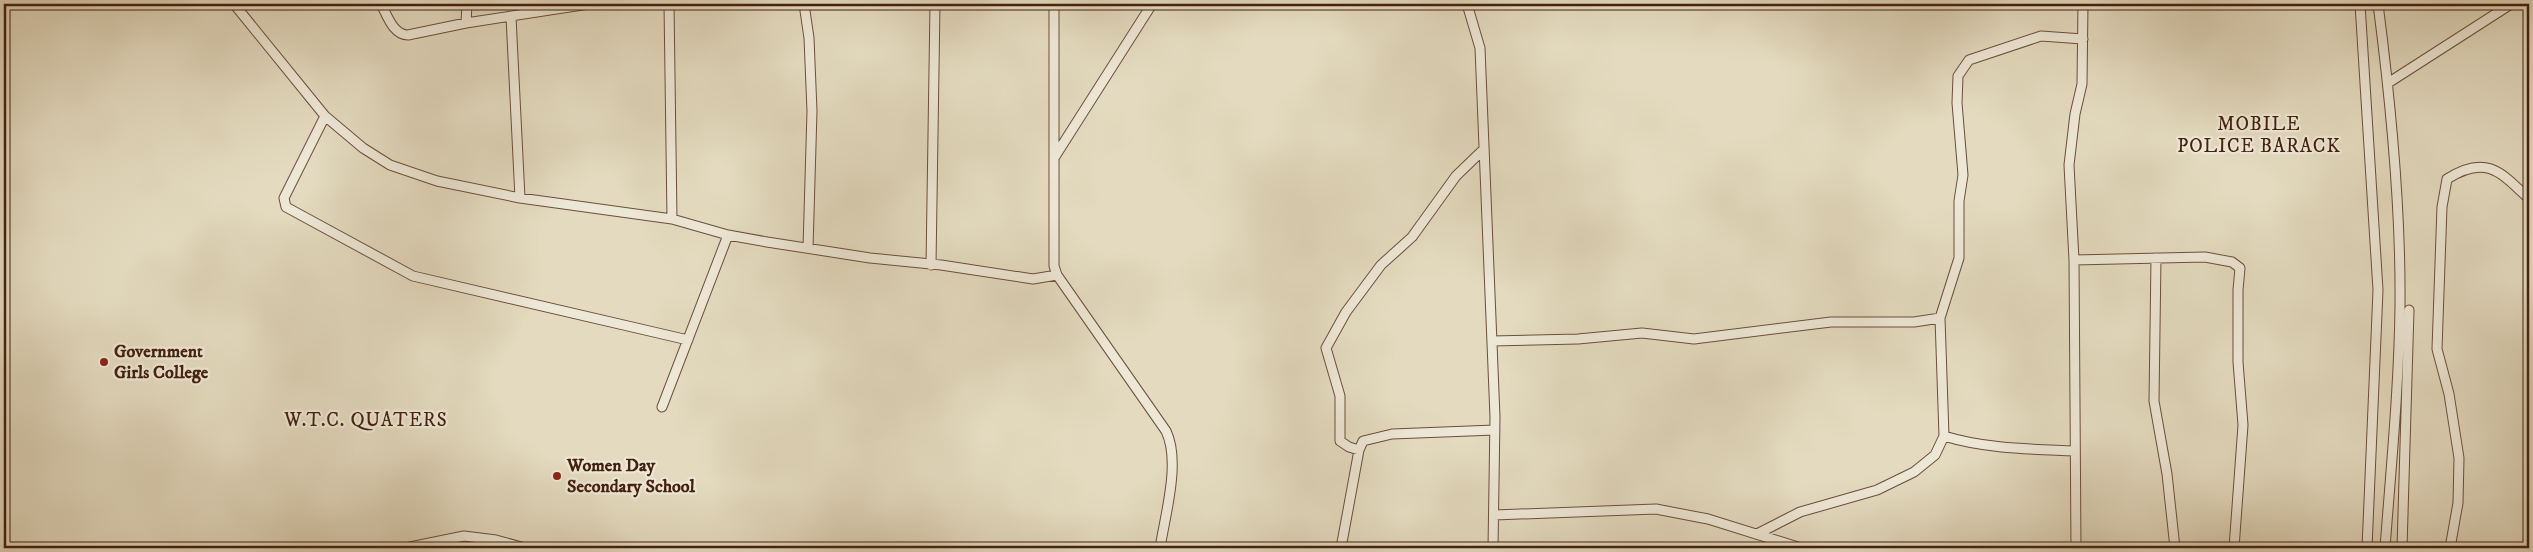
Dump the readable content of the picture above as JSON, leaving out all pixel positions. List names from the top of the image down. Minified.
{"districts":["MOBILE POLICE BARACK","W.T.C. QUATERS"],"places":["Government Girls College","Women Day Secondary School"]}
